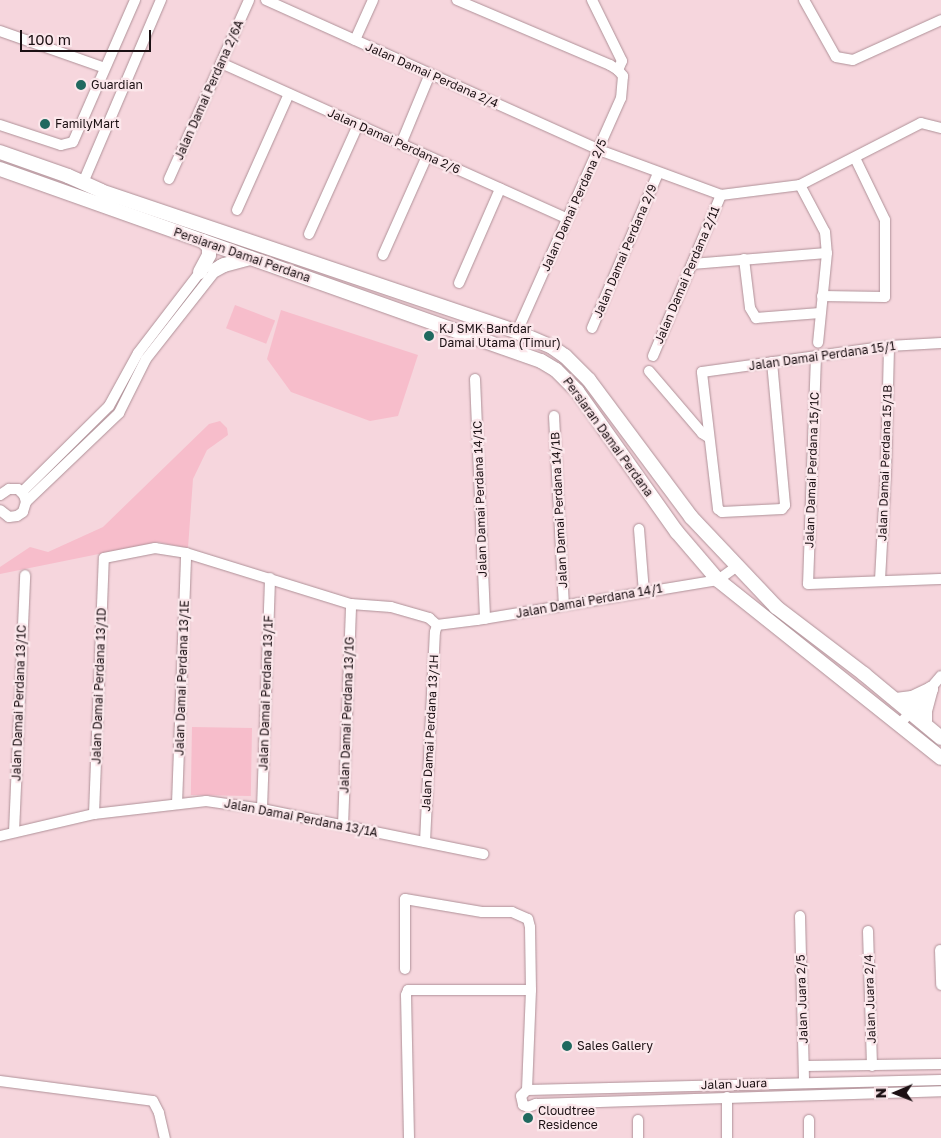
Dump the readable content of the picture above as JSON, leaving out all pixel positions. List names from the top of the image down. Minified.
{"streets":{"main road":["Persiaran Damai Perdana"],"street":["Jalan Damai Perdana 2/4","Jalan Damai Perdana 2/6A","Jalan Damai Perdana 2/6","Jalan Damai Perdana 2/5","Jalan Damai Perdana 2/9","Jalan Damai Perdana 2/11","Jalan Damai Perdana 15/1","Jalan Damai Perdana 15/1B","Jalan Damai Perdana 15/1C","Jalan Damai Perdana 14/1C","Jalan Damai Perdana 14/1B","Jalan Damai Perdana 14/1","Jalan Damai Perdana 13/1E","Jalan Damai Perdana 13/1D","Jalan Damai Perdana 13/1F","Jalan Damai Perdana 13/1C","Jalan Damai Perdana 13/1G","Jalan Damai Perdana 13/1H","Jalan Damai Perdana 13/1A","Jalan Juara 2/5","Jalan Juara 2/4","Jalan Juara"]},"crossings":[["Jalan Damai Perdana 2/4","Jalan Damai Perdana 2/5"],["Jalan Damai Perdana 2/4","Jalan Damai Perdana 2/9"],["Jalan Damai Perdana 2/4","Jalan Damai Perdana 2/11"],["Jalan Damai Perdana 2/6A","Jalan Damai Perdana 2/6"],["Jalan Damai Perdana 2/6","Jalan Damai Perdana 2/5"],["Jalan Damai Perdana 2/5","Persiaran Damai Perdana"],["Persiaran Damai Perdana","Jalan Damai Perdana 14/1"],["Jalan Damai Perdana 15/1","Jalan Damai Perdana 15/1B"],["Jalan Damai Perdana 15/1","Jalan Damai Perdana 15/1C"],["Jalan Damai Perdana 15/1B","Jalan Damai Perdana 15/1C"],["Jalan Damai Perdana 14/1C","Jalan Damai Perdana 14/1"],["Jalan Damai Perdana 14/1B","Jalan Damai Perdana 14/1"],["Jalan Damai Perdana 14/1","Jalan Damai Perdana 13/1H"],["Jalan Damai Perdana 13/1E","Jalan Damai Perdana 13/1D"],["Jalan Damai Perdana 13/1E","Jalan Damai Perdana 13/1A"],["Jalan Damai Perdana 13/1D","Jalan Damai Perdana 13/1A"],["Jalan Damai Perdana 13/1F","Jalan Damai Perdana 13/1A"],["Jalan Damai Perdana 13/1C","Jalan Damai Perdana 13/1A"],["Jalan Damai Perdana 13/1G","Jalan Damai Perdana 13/1A"],["Jalan Damai Perdana 13/1H","Jalan Damai Perdana 13/1A"],["Jalan Juara 2/5","Jalan Juara"]],"places":["Guardian","FamilyMart","KJ SMK Banfdar Damai Utama (Timur)","Sales Gallery","Cloudtree Residence"],"scale_bar":"100 m","north":"left"}
